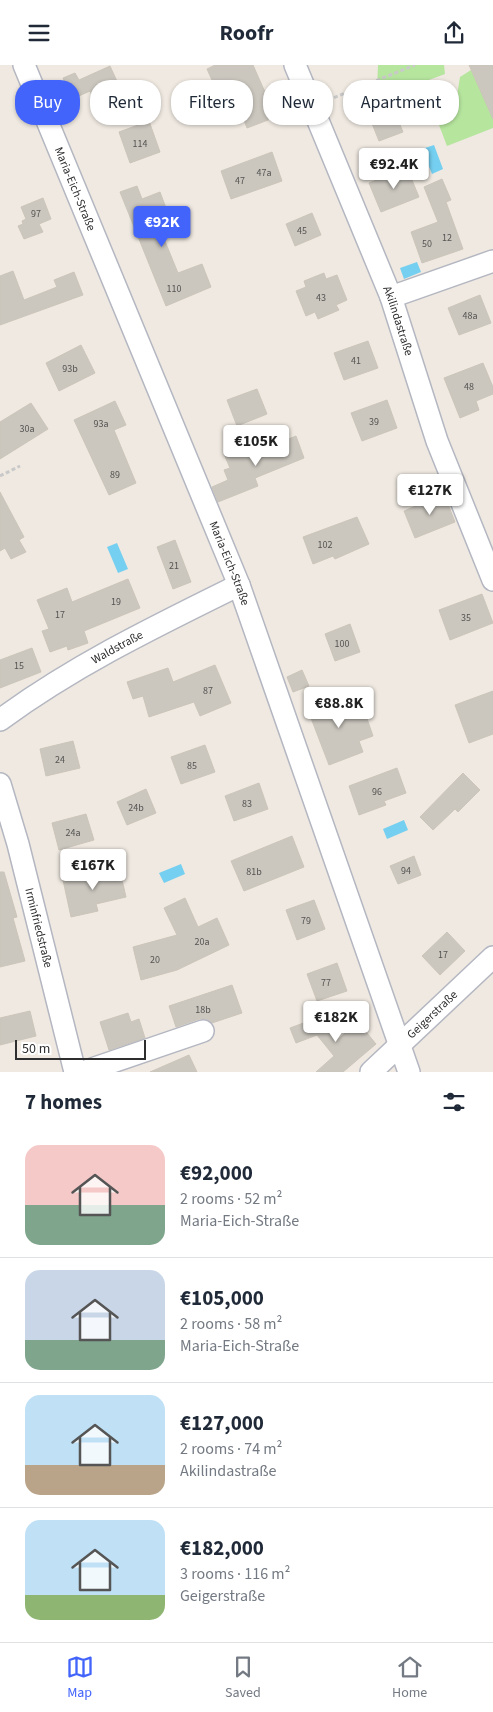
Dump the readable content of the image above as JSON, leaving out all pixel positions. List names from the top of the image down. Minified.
{"streets":{"street":["Maria-Eich-Straße","Akilindastraße","Waldstraße","Irminfriedstraße","Geigerstraße"]},"crossings":[["Maria-Eich-Straße","Waldstraße"],["Maria-Eich-Straße","Geigerstraße"]],"house_numbers":["114","47a","47","97","45","12","50","110","43","48a","41","93b","48","39","93a","30a","89","102","21","19","17","35","100","15","87","24","85","96","83","24b","24a","94","81b","79","20a","17","20","77","18b"],"scale_bar":"50 m","page":{"header":"Roofr","chip":["Buy","Rent","Filters","New","Apartment"],"price":["€92.4K","€92K","€105K","€127K","€88.8K","€167K","€182K"],"scale":"50 m","heading":"7 homes","list":[{"name":"€92,000","note":"2 rooms · 52 m² · Maria-Eich-Straße"},{"name":"€105,000","note":"2 rooms · 58 m² · Maria-Eich-Straße"},{"name":"€127,000","note":"2 rooms · 74 m² · Akilindastraße"},{"name":"€182,000","note":"3 rooms · 116 m² · Geigerstraße"}],"tabs":["Map","Saved","Home"]}}
